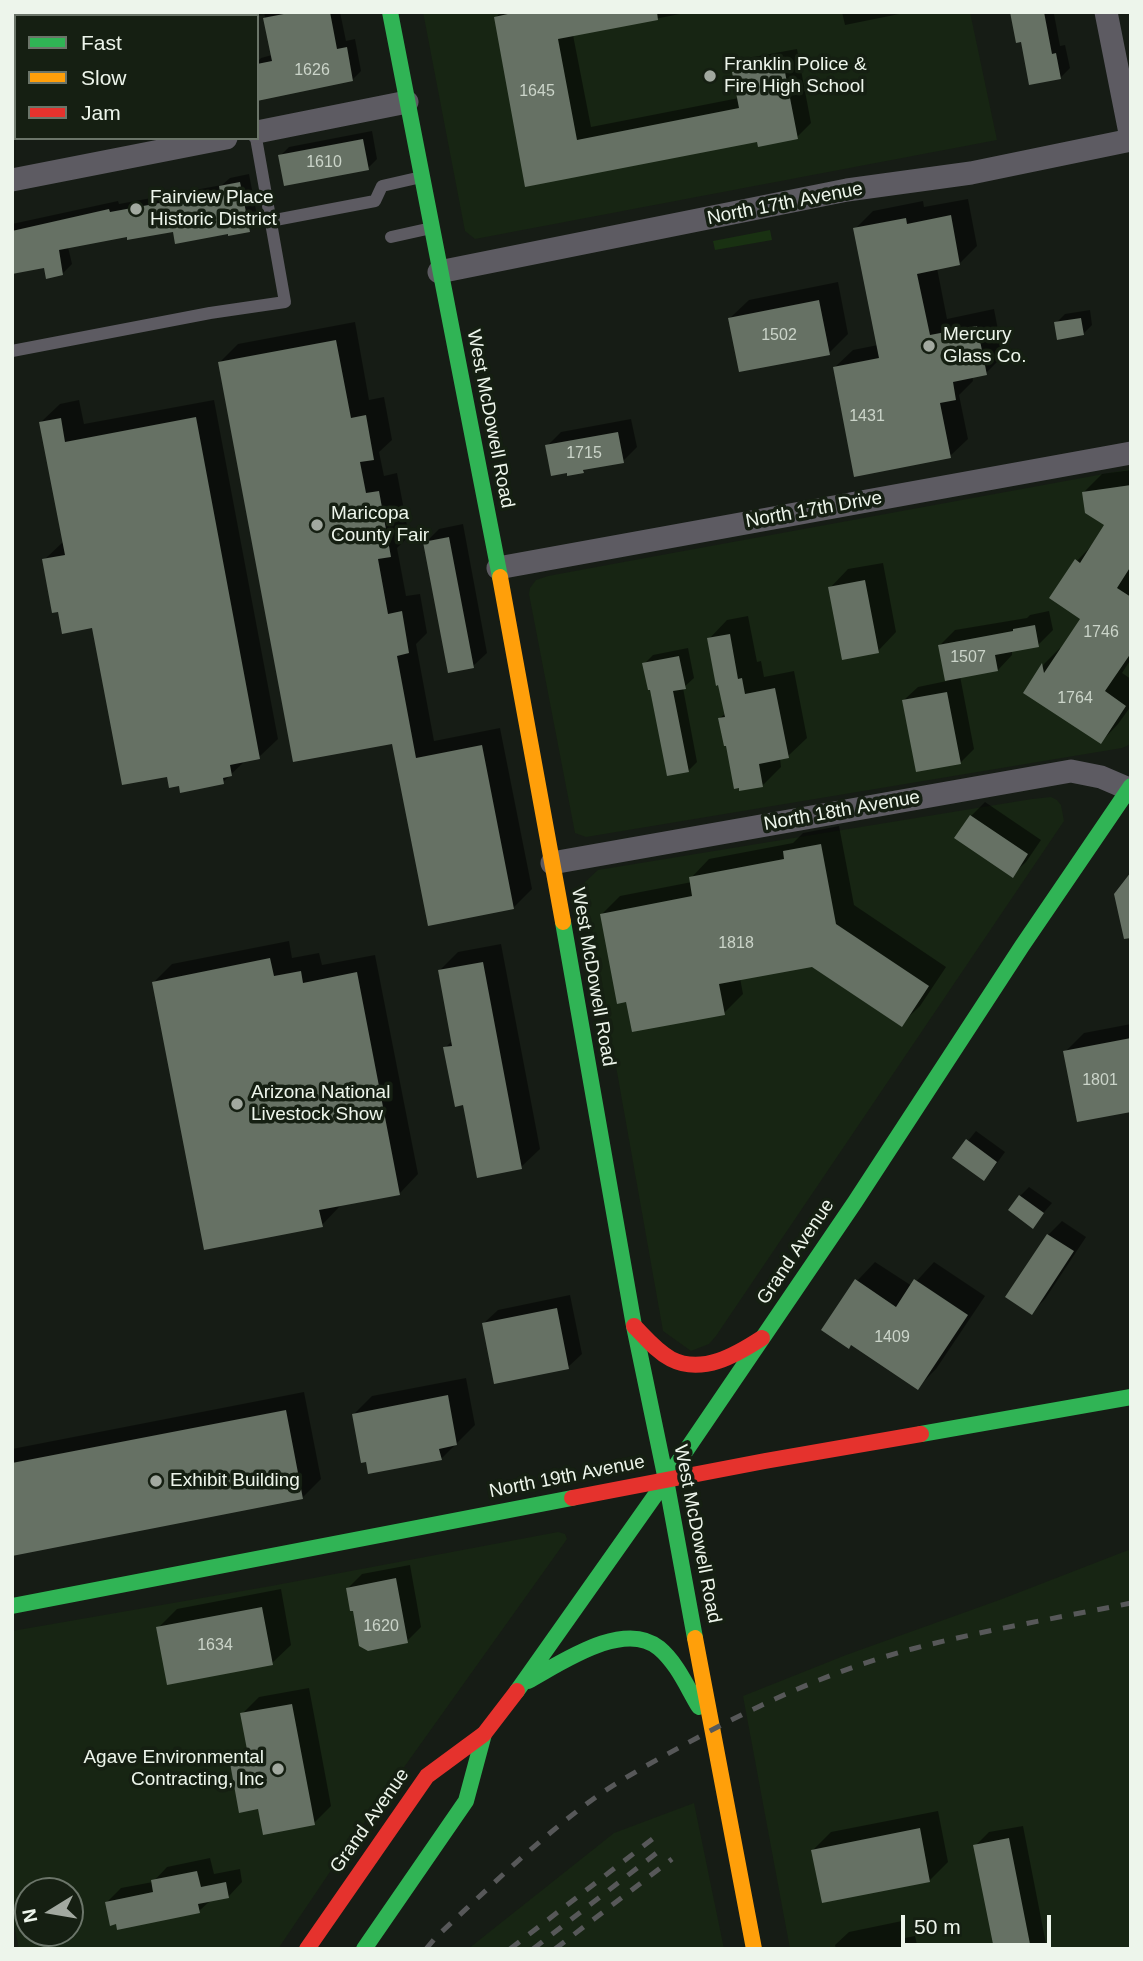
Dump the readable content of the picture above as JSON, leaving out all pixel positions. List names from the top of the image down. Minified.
{"streets":{"main road":["West McDowell Road","Grand Avenue","North 19th Avenue"],"street":["North 17th Avenue","North 17th Drive","North 18th Avenue"]},"crossings":[["North 17th Avenue","West McDowell Road"],["West McDowell Road","North 17th Drive"],["West McDowell Road","North 18th Avenue"],["West McDowell Road","Grand Avenue"],["West McDowell Road","North 19th Avenue"],["North 18th Avenue","Grand Avenue"],["Grand Avenue","North 19th Avenue"]],"places":["Franklin Police & Fire High School","Fairview Place Historic District","Mercury Glass Co.","Maricopa County Fair","Arizona National Livestock Show","Exhibit Building","Agave Environmental Contracting, Inc"],"house_numbers":["1626","1645","1610","1502","1431","1715","1746","1507","1764","1818","1801","1409","1620","1634"],"legend":["Fast","Slow","Jam"],"scale_bar":"50 m","north":"left"}
